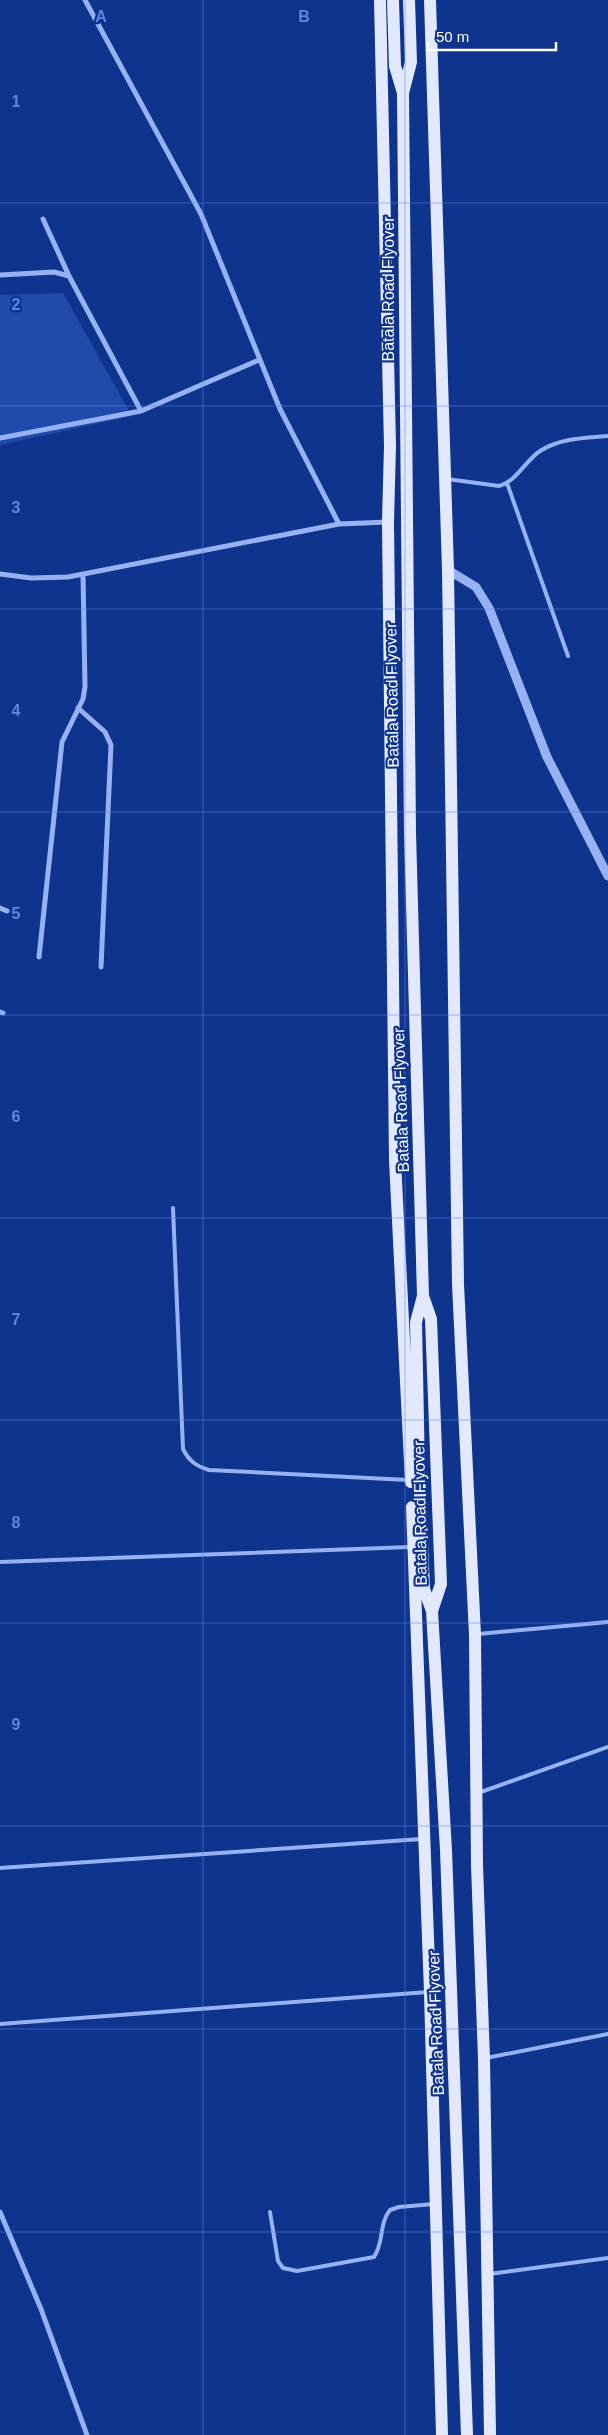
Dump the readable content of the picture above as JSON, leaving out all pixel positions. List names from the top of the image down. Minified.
{"streets":{"main road":["Batala Road Flyover"]},"scale_bar":"50 m","grid":{"columns":["A","B"],"rows":["1","2","3","4","5","6","7","8","9"]}}
